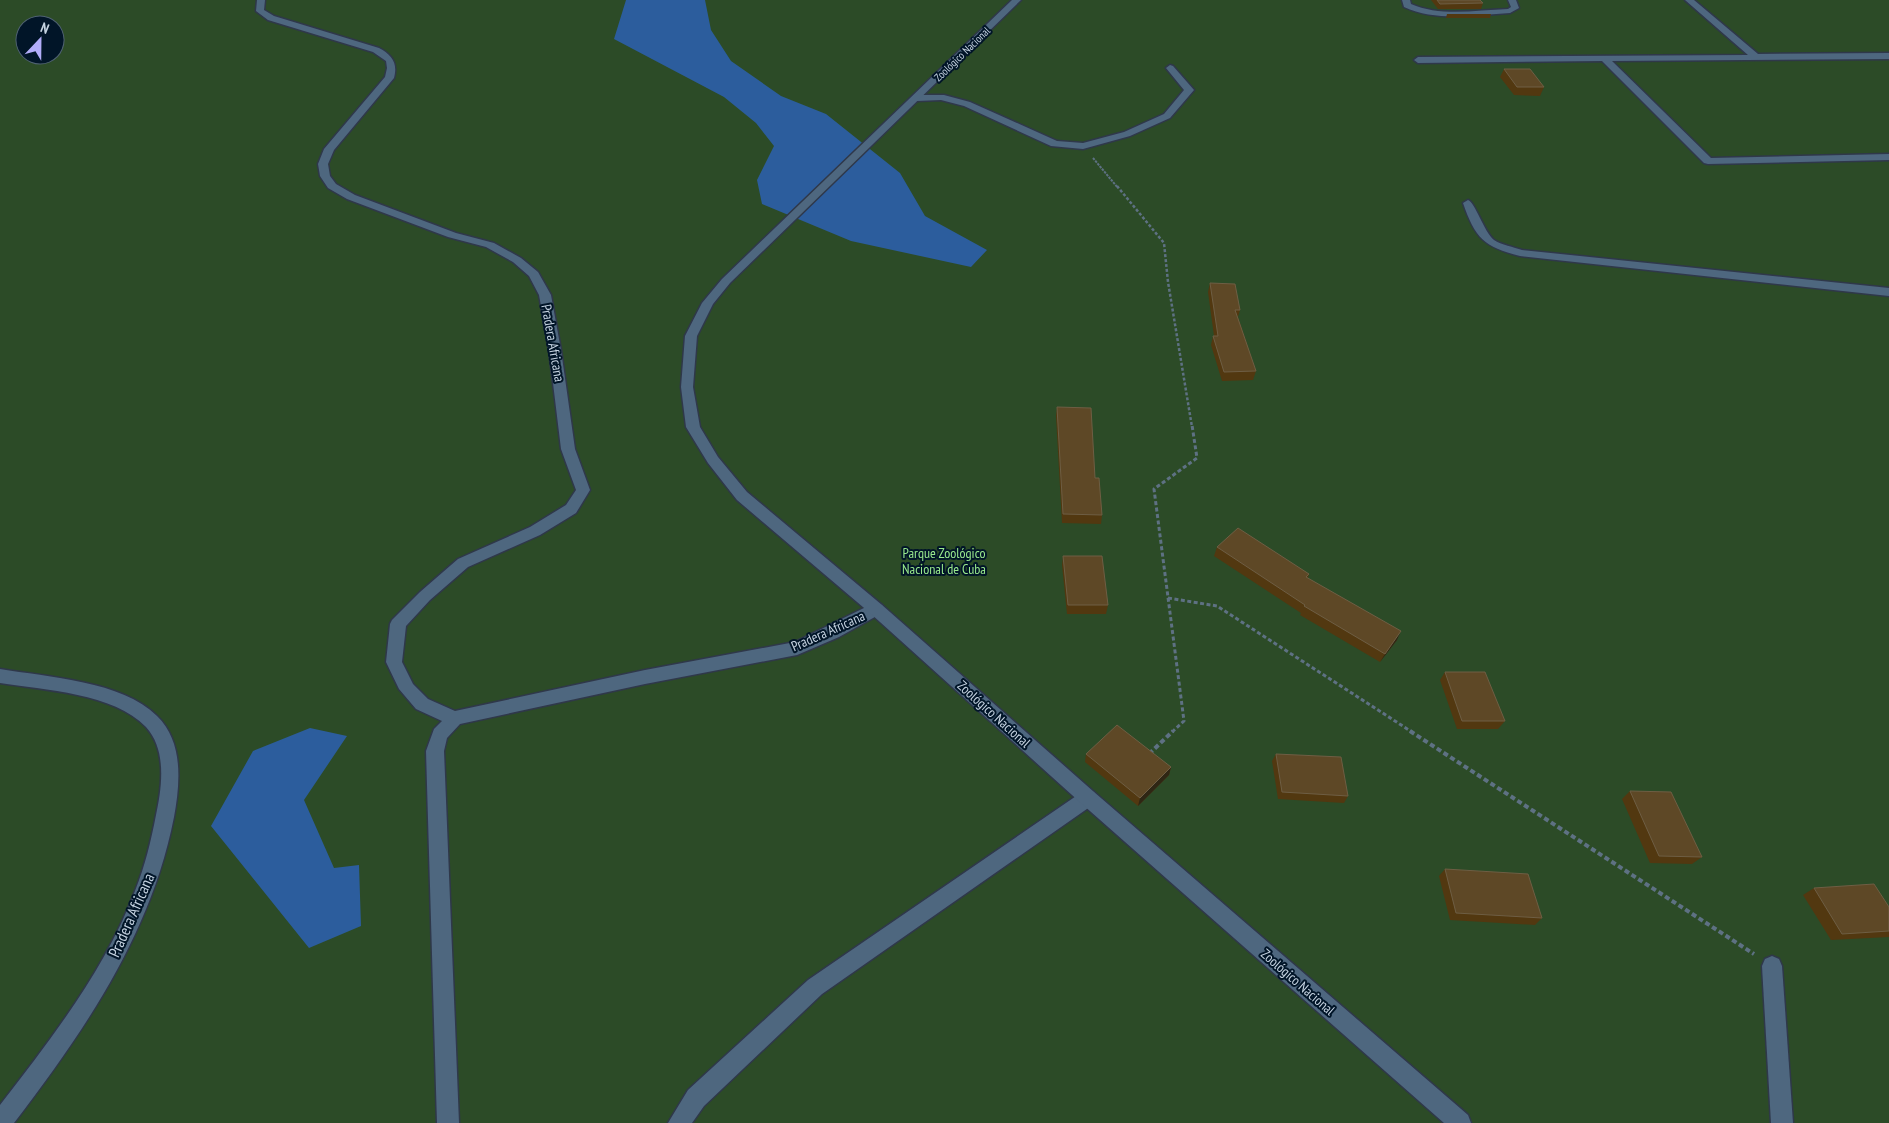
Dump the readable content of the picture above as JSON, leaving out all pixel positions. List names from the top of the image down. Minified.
{"streets":{"street":["Zoológico Nacional","Pradera Africana"]},"crossings":[["Zoológico Nacional","Pradera Africana"]],"parks":["Parque Zoológico Nacional de Cuba"],"north":"top"}
